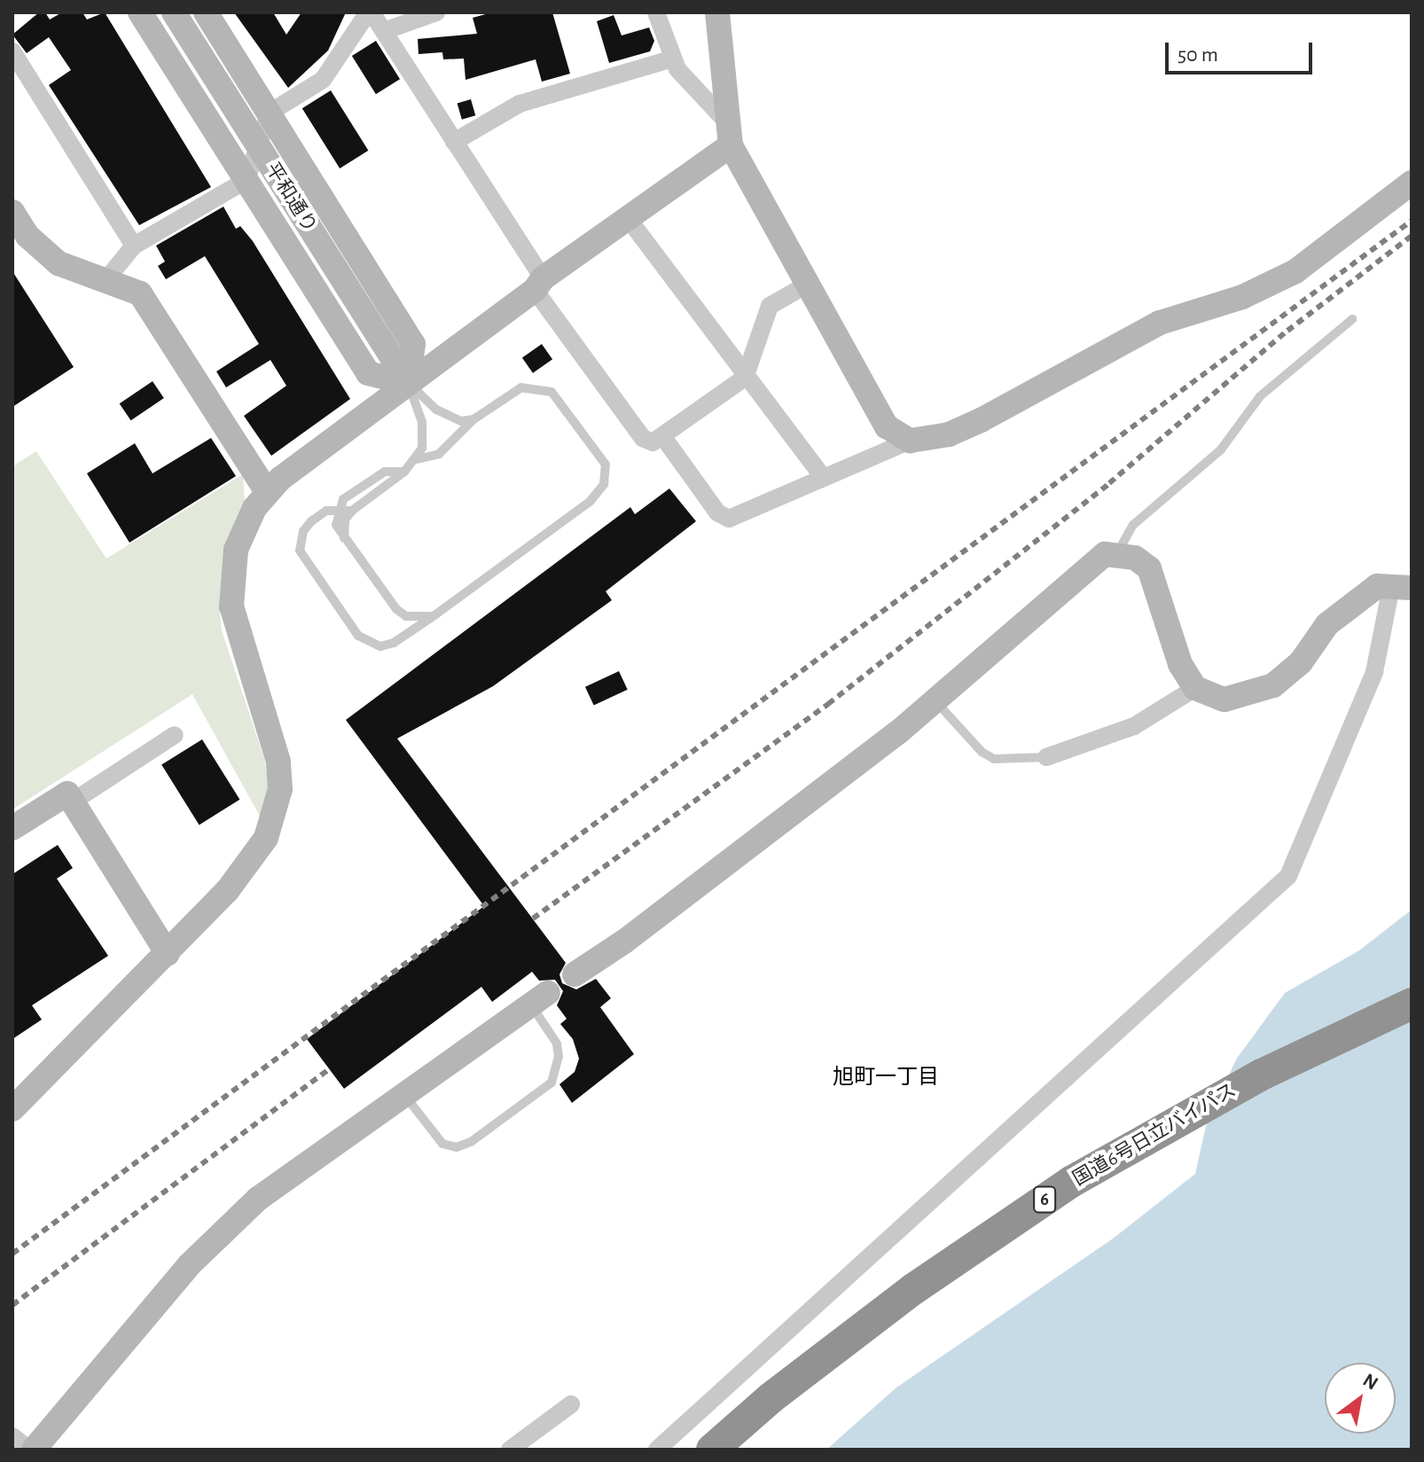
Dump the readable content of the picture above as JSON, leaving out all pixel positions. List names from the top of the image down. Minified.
{"streets":{"highway":["国道6号日立バイパス","6"],"street":["平和通り"]},"districts":["旭町一丁目"],"scale_bar":"50 m","north":"top right"}
